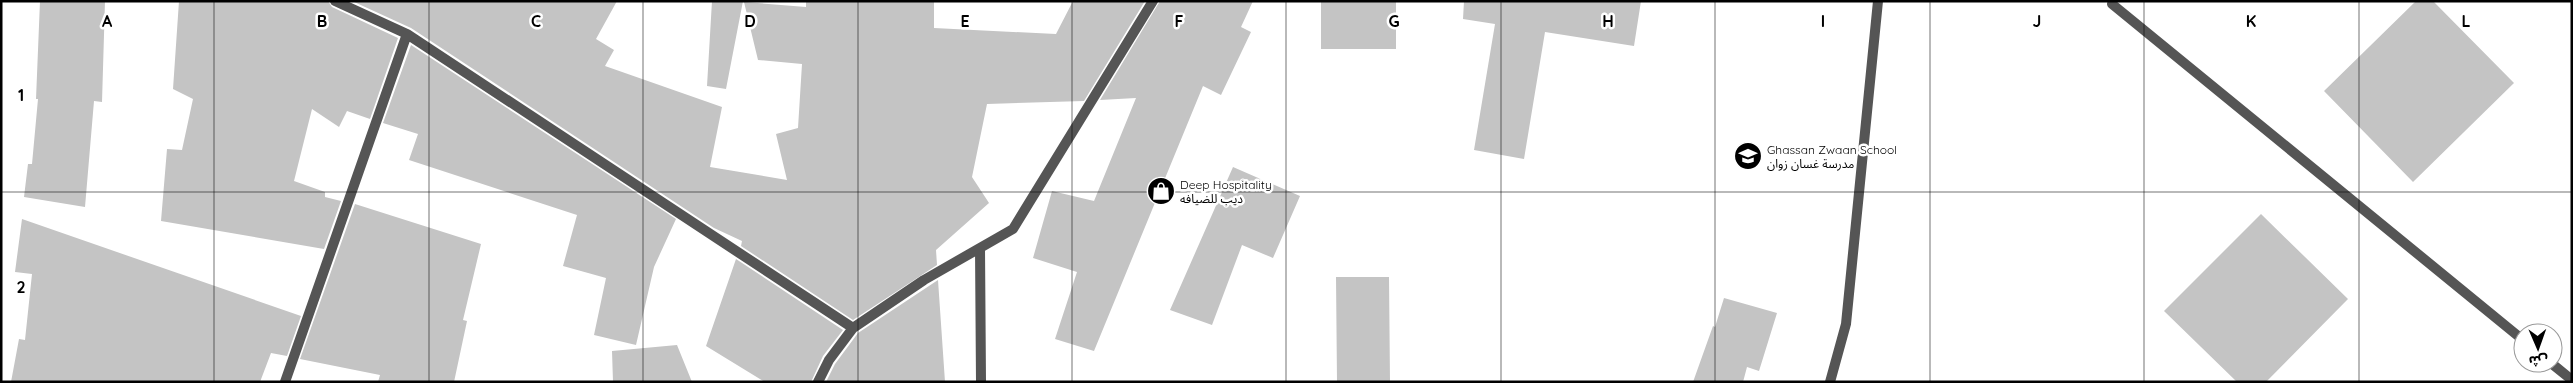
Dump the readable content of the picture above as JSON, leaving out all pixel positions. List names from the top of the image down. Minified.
{"places":{"school or university":["Ghassan Zwaan School مدرسة غسان زوان"],"shop":["Deep Hospitality ديب للضيافه"]},"north":"bottom","grid":{"columns":["A","B","C","D","E","F","G","H","I","J","K","L"],"rows":["1","2"]}}
